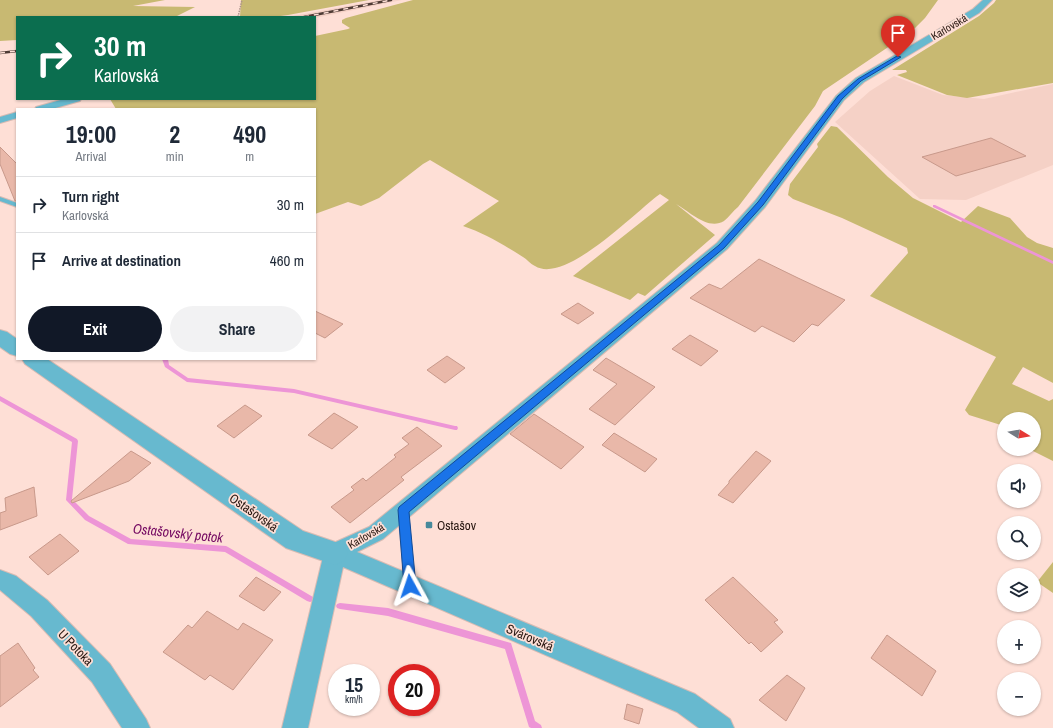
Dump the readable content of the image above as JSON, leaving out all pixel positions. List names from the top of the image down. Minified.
{"streets":{"street":["Karlovská","Ostašovská","Svárovská","U Potoka"]},"crossings":[["Karlovská","Ostašovská"],["Karlovská","Svárovská"],["Ostašovská","Svárovská"]],"water":["Ostašovský potok"],"places":{"transit":["Ostašov"]},"north":"right","page":{"turn":["30 m","Karlovská"],"eta":["19:00","Arrival","2","min","490","m"],"list":[{"name":"Turn right","note":"Karlovská","value":"30 m"},{"name":"Arrive at destination","value":"460 m"}],"buttons":["Exit","Share"],"map_buttons":["+","−"],"speed":"15 km/h","limit":"20"}}
